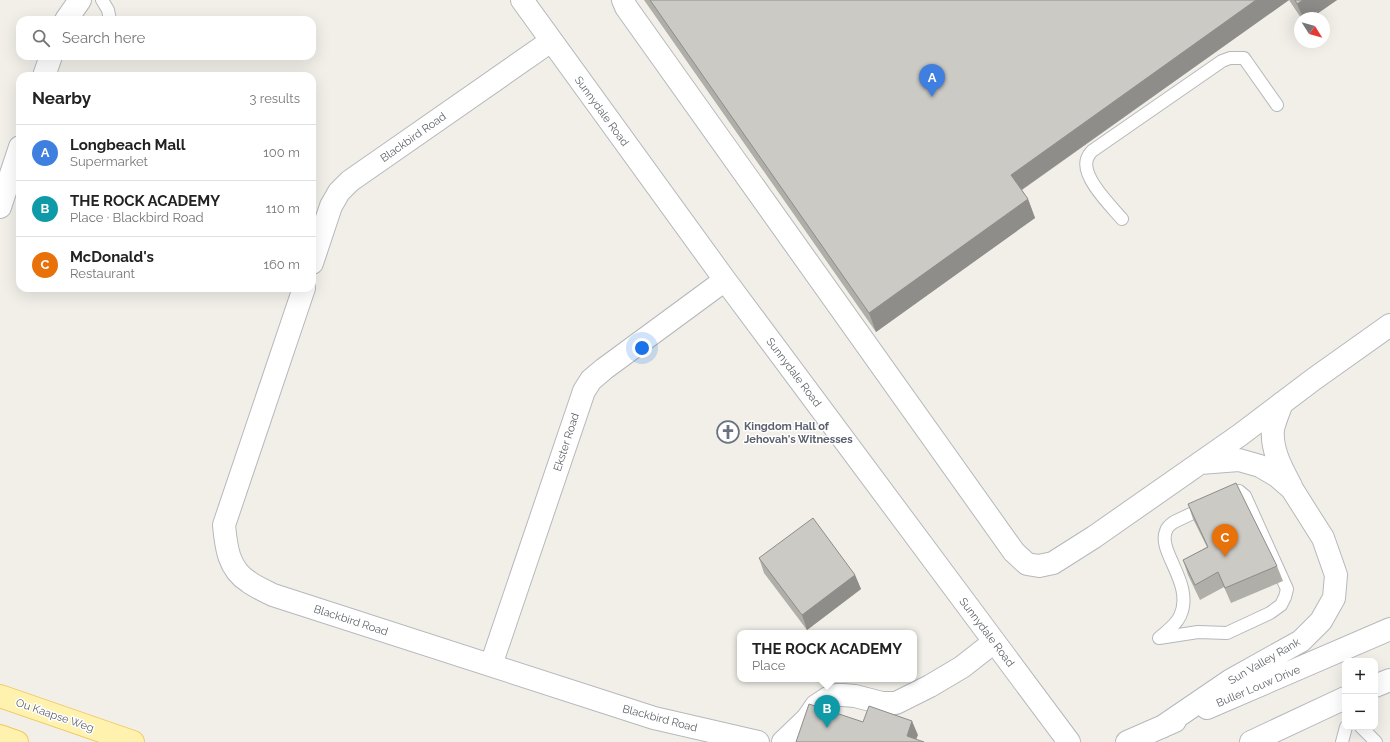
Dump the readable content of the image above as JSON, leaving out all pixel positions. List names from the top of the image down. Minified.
{"streets":{"main road":["Ou Kaapse Weg"],"street":["Sunnydale Road","Blackbird Road","Ekster Road","Sun Valley Rank","Buller Louw Drive"]},"crossings":[["Sunnydale Road","Blackbird Road"],["Sunnydale Road","Ekster Road"],["Blackbird Road","Ekster Road"],["Sun Valley Rank","Buller Louw Drive"]],"places":{"church":["Kingdom Hall of Jehovah's Witnesses"]},"north":"bottom right","page":{"search":"Search here","pins":["A","C","B"],"heading":["Nearby","3 results"],"list":[{"mark":"A","name":"Longbeach Mall","note":"Supermarket","value":"100 m"},{"mark":"B","name":"THE ROCK ACADEMY","note":"Place · Blackbird Road","value":"110 m"},{"mark":"C","name":"McDonald's","note":"Restaurant","value":"160 m"}],"popup":["THE ROCK ACADEMY","Place"],"map_buttons":["+","−"]}}
